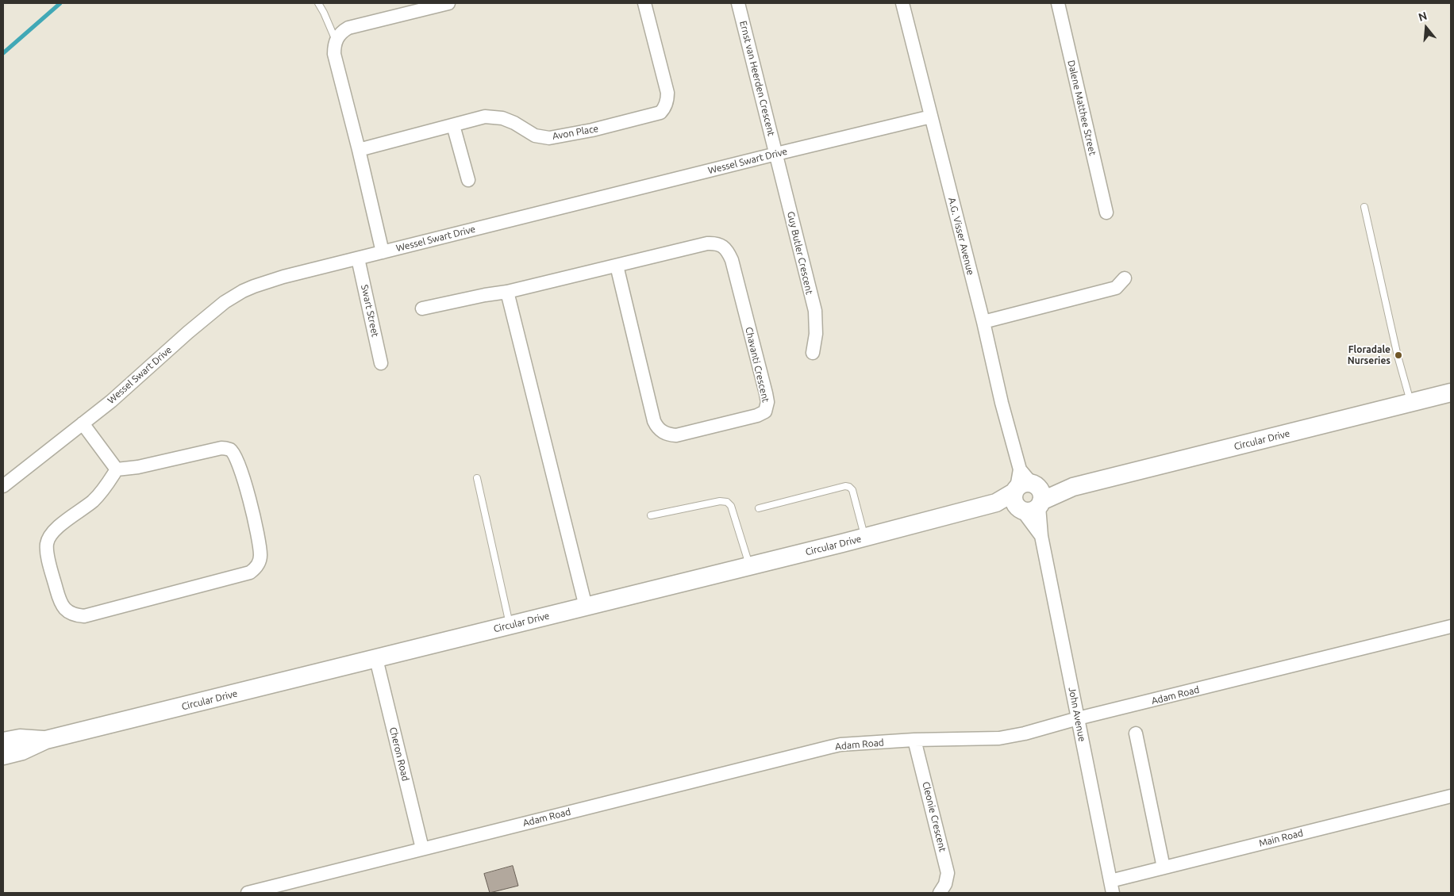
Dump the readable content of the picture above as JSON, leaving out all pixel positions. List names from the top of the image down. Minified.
{"streets":{"street":["Ernst van Heerden Crescent","Dalene Matthee Street","Avon Place","Wessel Swart Drive","A.G. Visser Avenue","Guy Butler Crescent","Swart Street","Chavanti Crescent","Circular Drive","Adam Road","John Avenue","Cheron Road","Cleonie Crescent","Main Road"]},"crossings":[["Ernst van Heerden Crescent","Wessel Swart Drive"],["Ernst van Heerden Crescent","Guy Butler Crescent"],["Wessel Swart Drive","A.G. Visser Avenue"],["Wessel Swart Drive","Guy Butler Crescent"],["Wessel Swart Drive","Swart Street"],["A.G. Visser Avenue","Circular Drive"],["A.G. Visser Avenue","John Avenue"],["Circular Drive","John Avenue"],["Circular Drive","Cheron Road"],["Adam Road","John Avenue"],["Adam Road","Cheron Road"],["Adam Road","Cleonie Crescent"],["John Avenue","Main Road"]],"places":["Floradale Nurseries"],"north":"top"}
